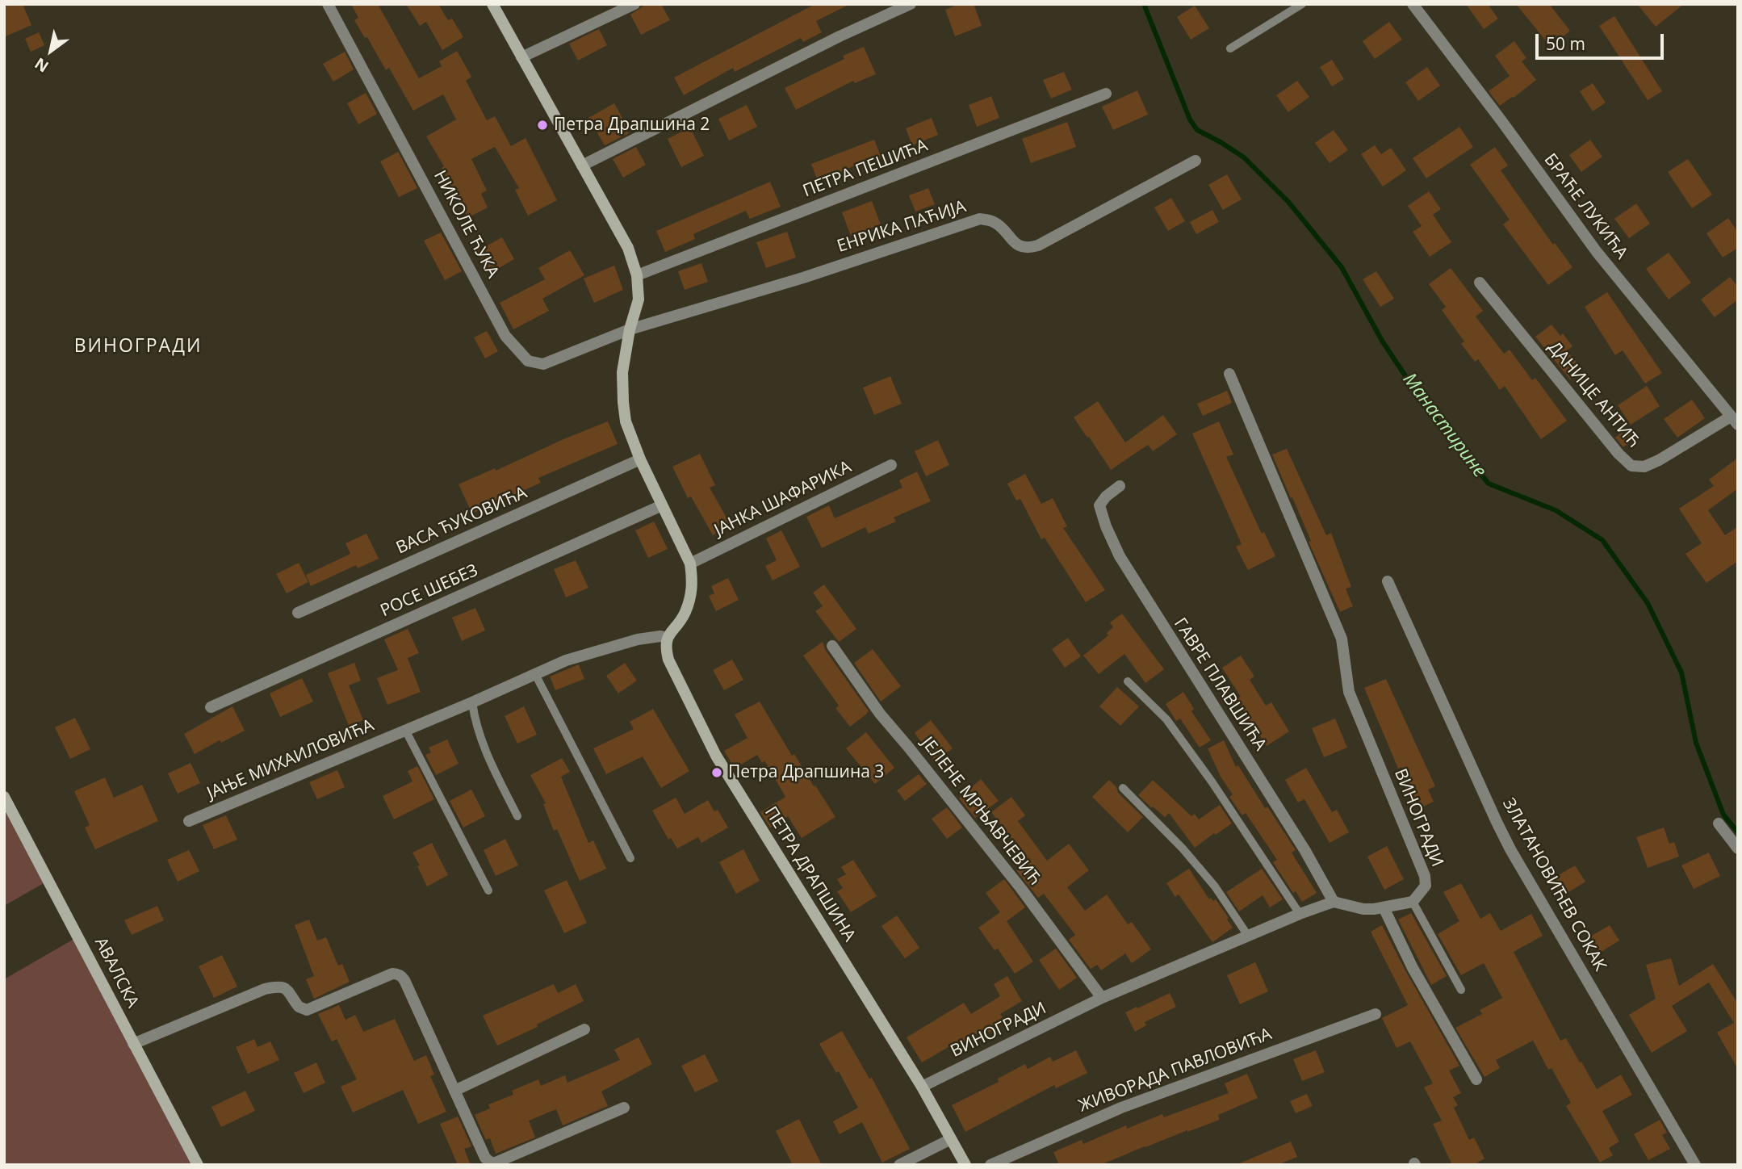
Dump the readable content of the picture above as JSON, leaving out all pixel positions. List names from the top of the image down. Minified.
{"streets":{"street":["ПЕТРА ПЕШИЋА","БРАЋЕ ЛУКИЋА","НИКОЛЕ ЋУКА","ЕНРИКА ПАЋИЈА","ДАНИЦЕ АНТИЋ","ЈАНКА ШАФАРИКА","ВАСА ЋУКОВИЋА","РОСЕ ШЕБЕЗ","ГАВРЕ ПЛАВШИЋА","ЈАЊЕ МИХАИЛОВИЋА","ЈЕЛЕНЕ МРЊАВЧЕВИЋ","ВИНОГРАДИ","ПЕТРА ДРАПШИНА","ЗЛАТАНОВИЋЕВ СОКАК","АВАЛСКА","ЖИВОРАДА ПАВЛОВИЋА"]},"crossings":[["БРАЋЕ ЛУКИЋА","ДАНИЦЕ АНТИЋ"],["НИКОЛЕ ЋУКА","ЕНРИКА ПАЋИЈА"],["ГАВРЕ ПЛАВШИЋА","ВИНОГРАДИ"],["ЈАЊЕ МИХАИЛОВИЋА","ПЕТРА ДРАПШИНА"],["ЈЕЛЕНЕ МРЊАВЧЕВИЋ","ВИНОГРАДИ"],["ВИНОГРАДИ","ПЕТРА ДРАПШИНА"]],"districts":["ВИНОГРАДИ"],"water":["Манастирине"],"places":["Петра Драпшина 2","Петра Драпшина 3"],"scale_bar":"50 m","north":"bottom left"}
